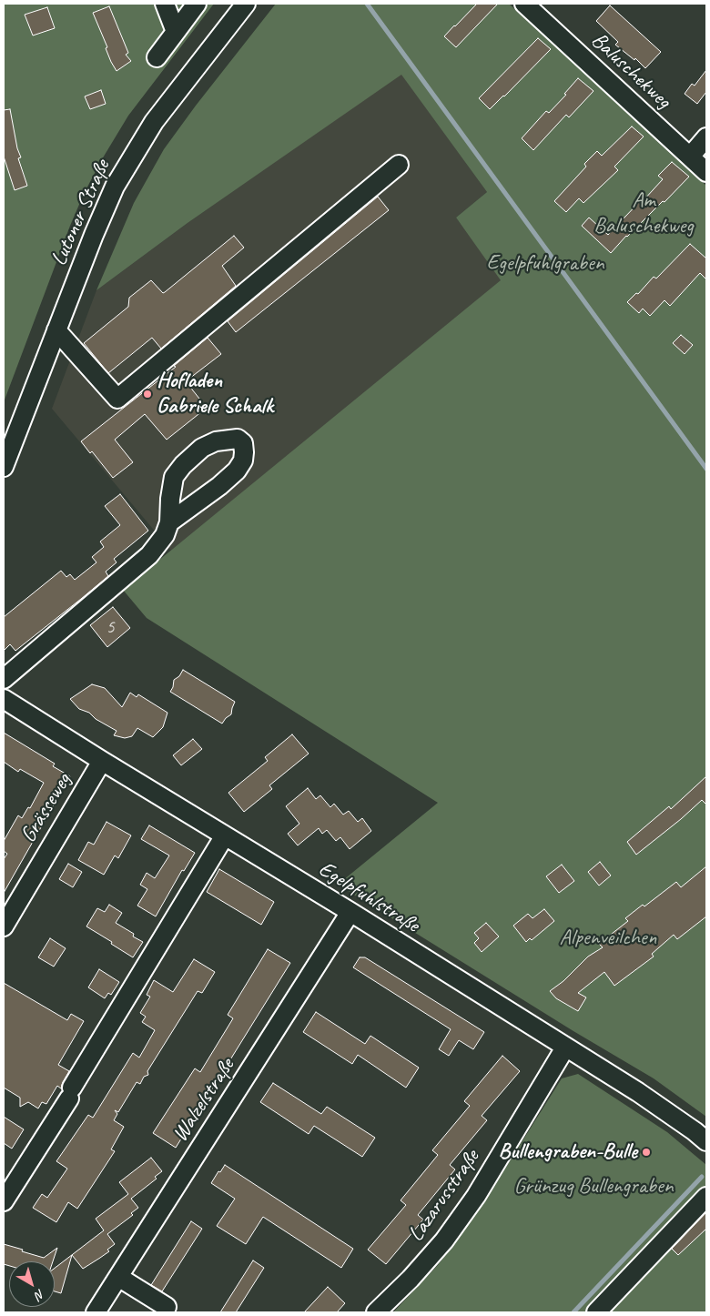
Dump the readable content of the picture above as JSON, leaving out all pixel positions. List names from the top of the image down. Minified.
{"streets":{"street":["Baluschekweg","Lutoner Straße","Grässeweg","Egelpfuhlstraße","Walzelstraße","Lazarusstraße"]},"crossings":[["Grässeweg","Egelpfuhlstraße"],["Egelpfuhlstraße","Walzelstraße"],["Egelpfuhlstraße","Lazarusstraße"]],"parks":["Am Baluschekweg","Egelpfuhlgraben","Alpenveilchen","Grünzug Bullengraben"],"places":["Hofladen Gabriele Schalk","Bullengraben-Bulle"],"house_numbers":["5"],"north":"bottom right"}
